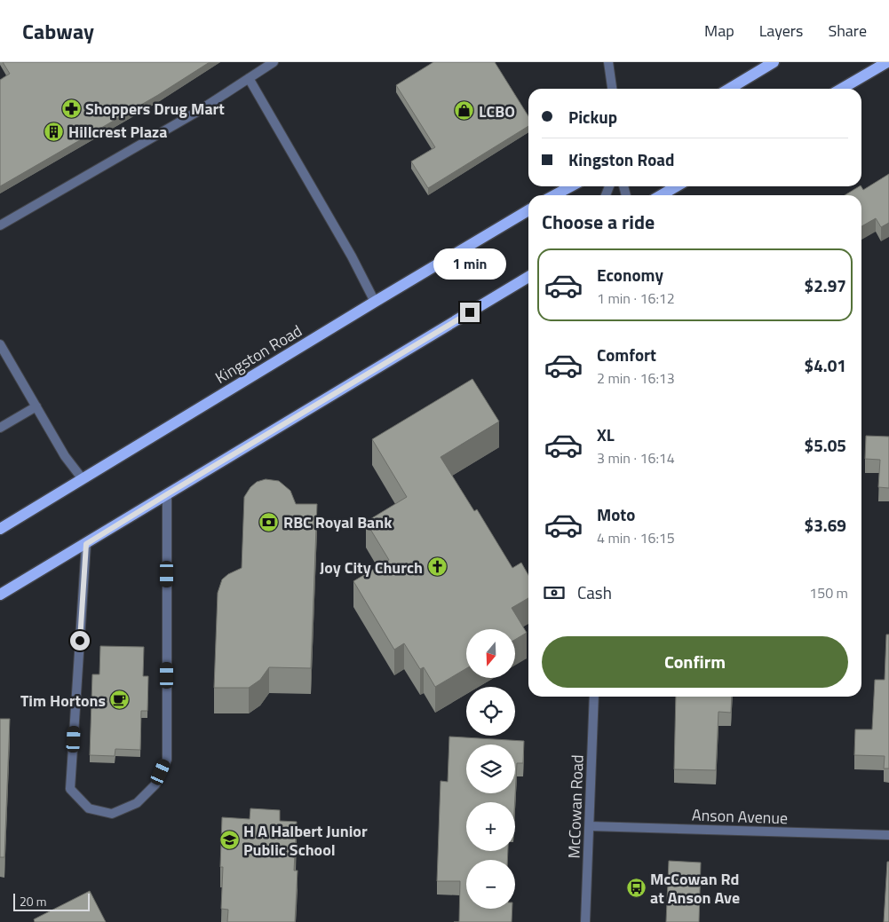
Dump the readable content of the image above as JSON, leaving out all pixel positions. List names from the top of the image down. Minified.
{"streets":{"main road":["Kingston Road"],"street":["McCowan Road","Anson Avenue"]},"crossings":[["McCowan Road","Anson Avenue"]],"places":{"pharmacy":["Shoppers Drug Mart"],"shop":["LCBO"],"building":["Hillcrest Plaza"],"bank":["RBC Royal Bank"],"church":["Joy City Church"],"cafe":["Tim Hortons"],"school or university":["H A Halbert Junior Public School"],"bus stop":["McCowan Rd at Anson Ave"]},"scale_bar":"20 m","north":"bottom","page":{"header":"Cabway","nav":["Map","Layers","Share"],"banner":["Pickup","Kingston Road"],"heading":"Choose a ride","bubble":"1 min","list":[{"name":"Economy","note":"1 min · 16:12","value":"$2.97"},{"name":"Comfort","note":"2 min · 16:13","value":"$4.01"},{"name":"XL","note":"3 min · 16:14","value":"$5.05"},{"name":"Moto","note":"4 min · 16:15","value":"$3.69"}],"pay":["Cash","150 m"],"buttons":"Confirm","map_buttons":["+","−"],"scale":"20 m"}}
